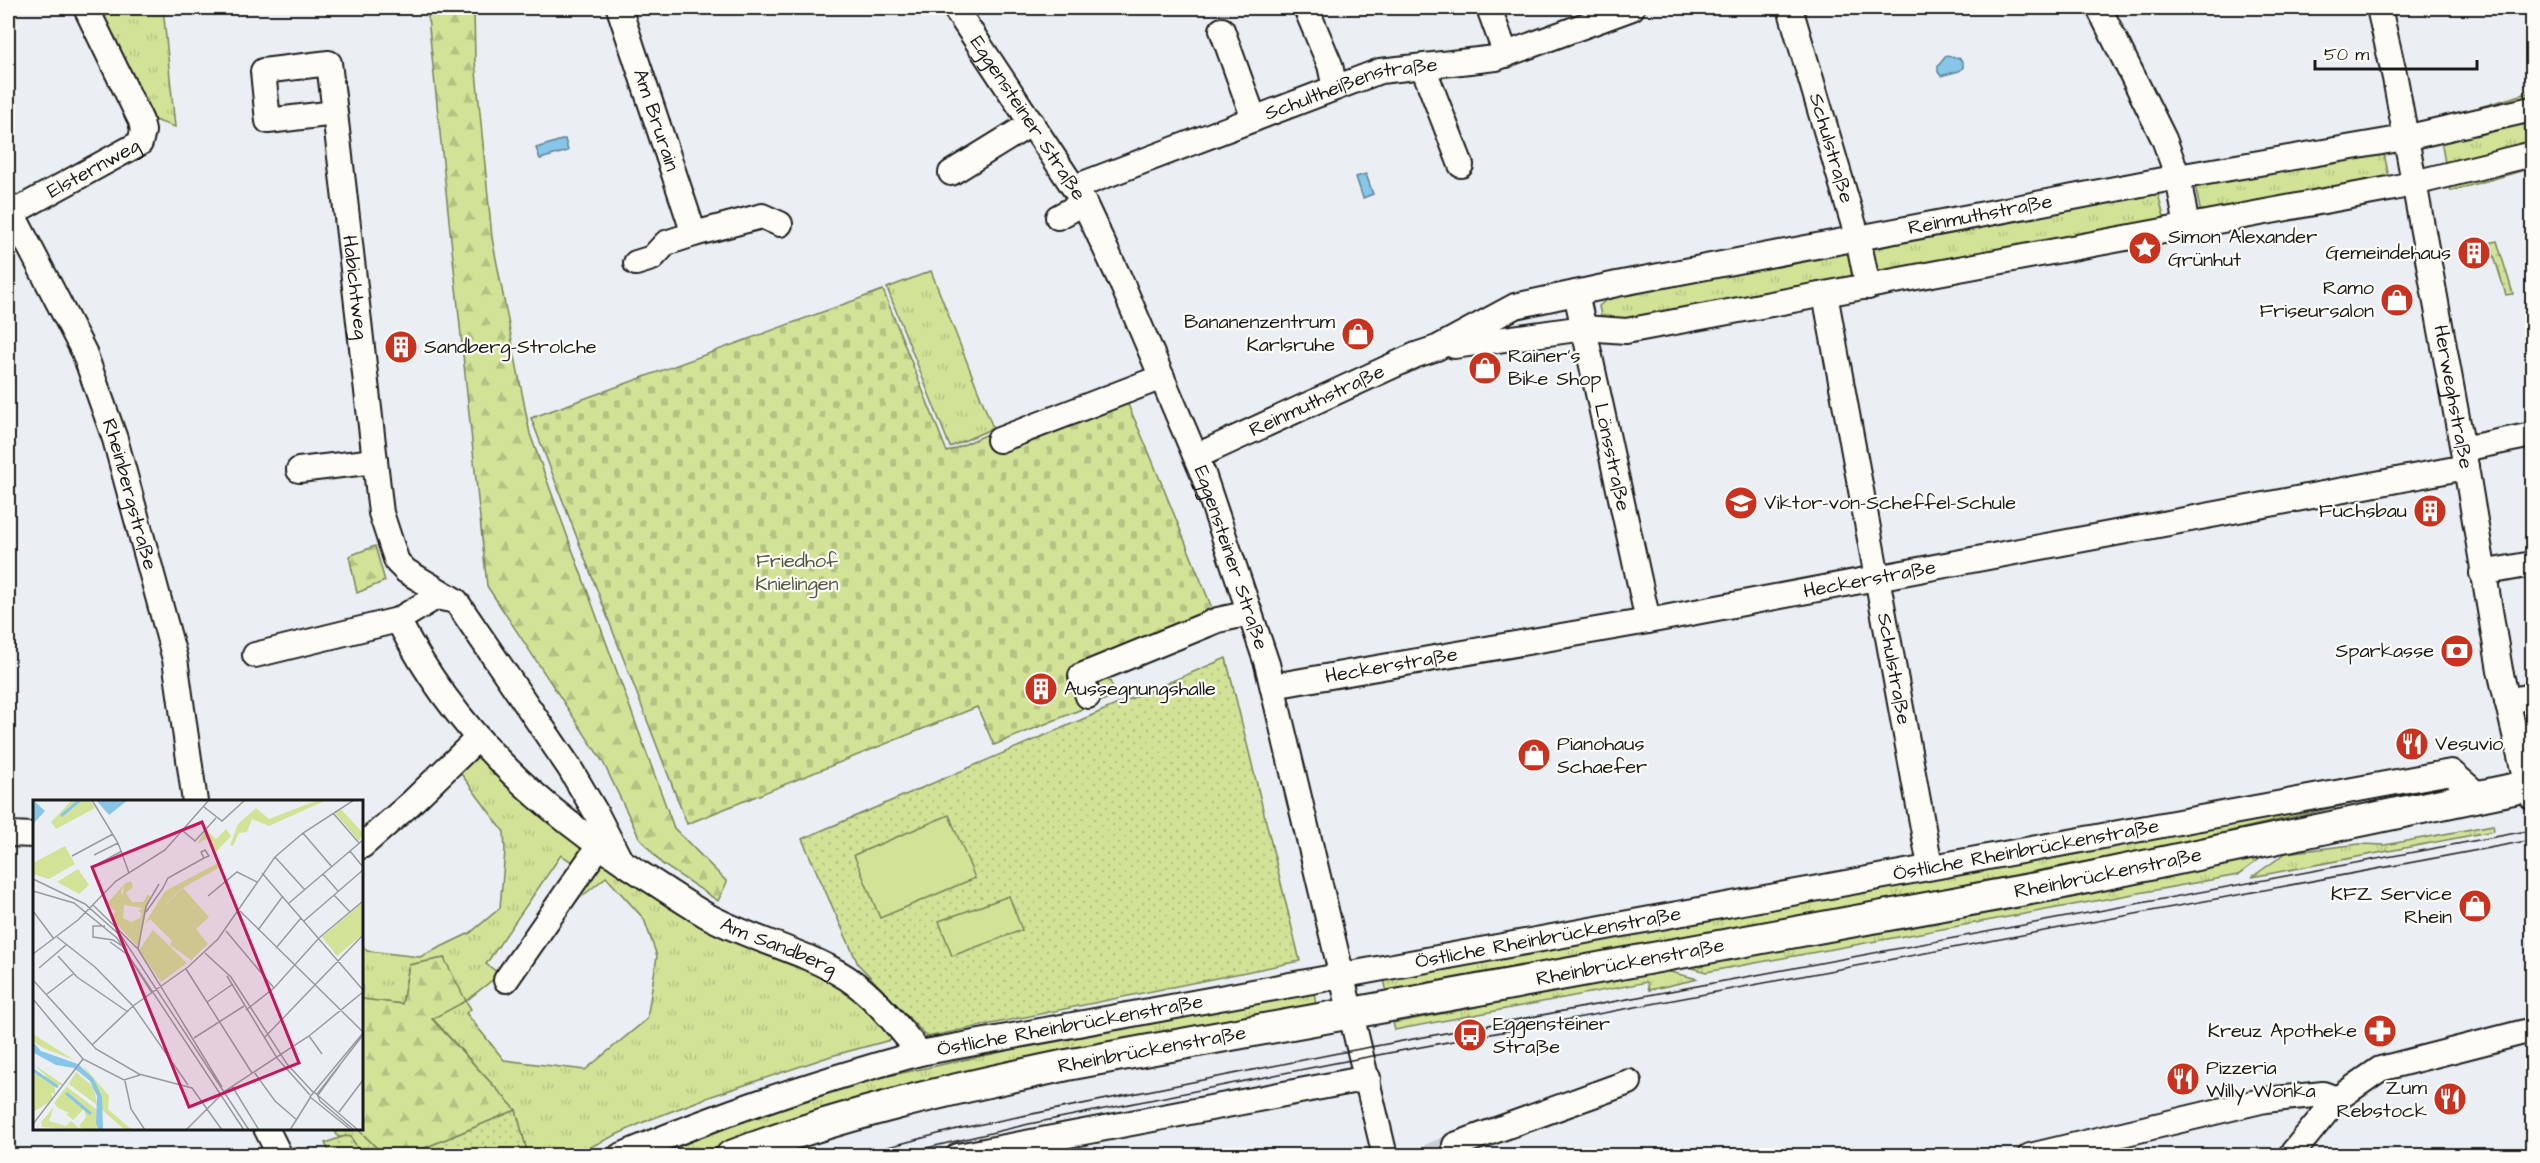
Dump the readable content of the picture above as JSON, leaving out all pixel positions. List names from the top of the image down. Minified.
{"streets":{"main road":["Rheinbrückenstraße"],"street":["Schultheißenstraße","Eggensteiner Straße","Am Brurain","Schulstraße","Elsternweg","Reinmuthstraße","Habichtweg","Herweghstraße","Lönsstraße","Rheinbergstraße","Heckerstraße","Östliche Rheinbrückenstraße","Am Sandberg"]},"crossings":[["Schultheißenstraße","Eggensteiner Straße"],["Eggensteiner Straße","Reinmuthstraße"],["Eggensteiner Straße","Heckerstraße"],["Eggensteiner Straße","Östliche Rheinbrückenstraße"],["Eggensteiner Straße","Rheinbrückenstraße"],["Schulstraße","Reinmuthstraße"],["Schulstraße","Heckerstraße"],["Schulstraße","Östliche Rheinbrückenstraße"],["Elsternweg","Rheinbergstraße"],["Reinmuthstraße","Herweghstraße"],["Reinmuthstraße","Lönsstraße"],["Herweghstraße","Heckerstraße"],["Herweghstraße","Rheinbrückenstraße"],["Lönsstraße","Heckerstraße"],["Östliche Rheinbrückenstraße","Rheinbrückenstraße"],["Östliche Rheinbrückenstraße","Am Sandberg"]],"parks":["Friedhof Knielingen"],"places":{"place":["Simon Alexander Grünhut"],"building":["Gemeindehaus","Sandberg-Strolche","Fuchsbau","Aussegnungshalle"],"shop":["Ramo Friseursalon","Bananenzentrum Karlsruhe","Rainer's Bike Shop","Pianohaus Schaefer","KFZ Service Rhein"],"school or university":["Viktor-von-Scheffel-Schule"],"bank":["Sparkasse"],"restaurant":["Vesuvio","Pizzeria Willy Wonka","Zum Rebstock"],"pharmacy":["Kreuz Apotheke"],"bus stop":["Eggensteiner Straße"]},"scale_bar":"50 m"}
